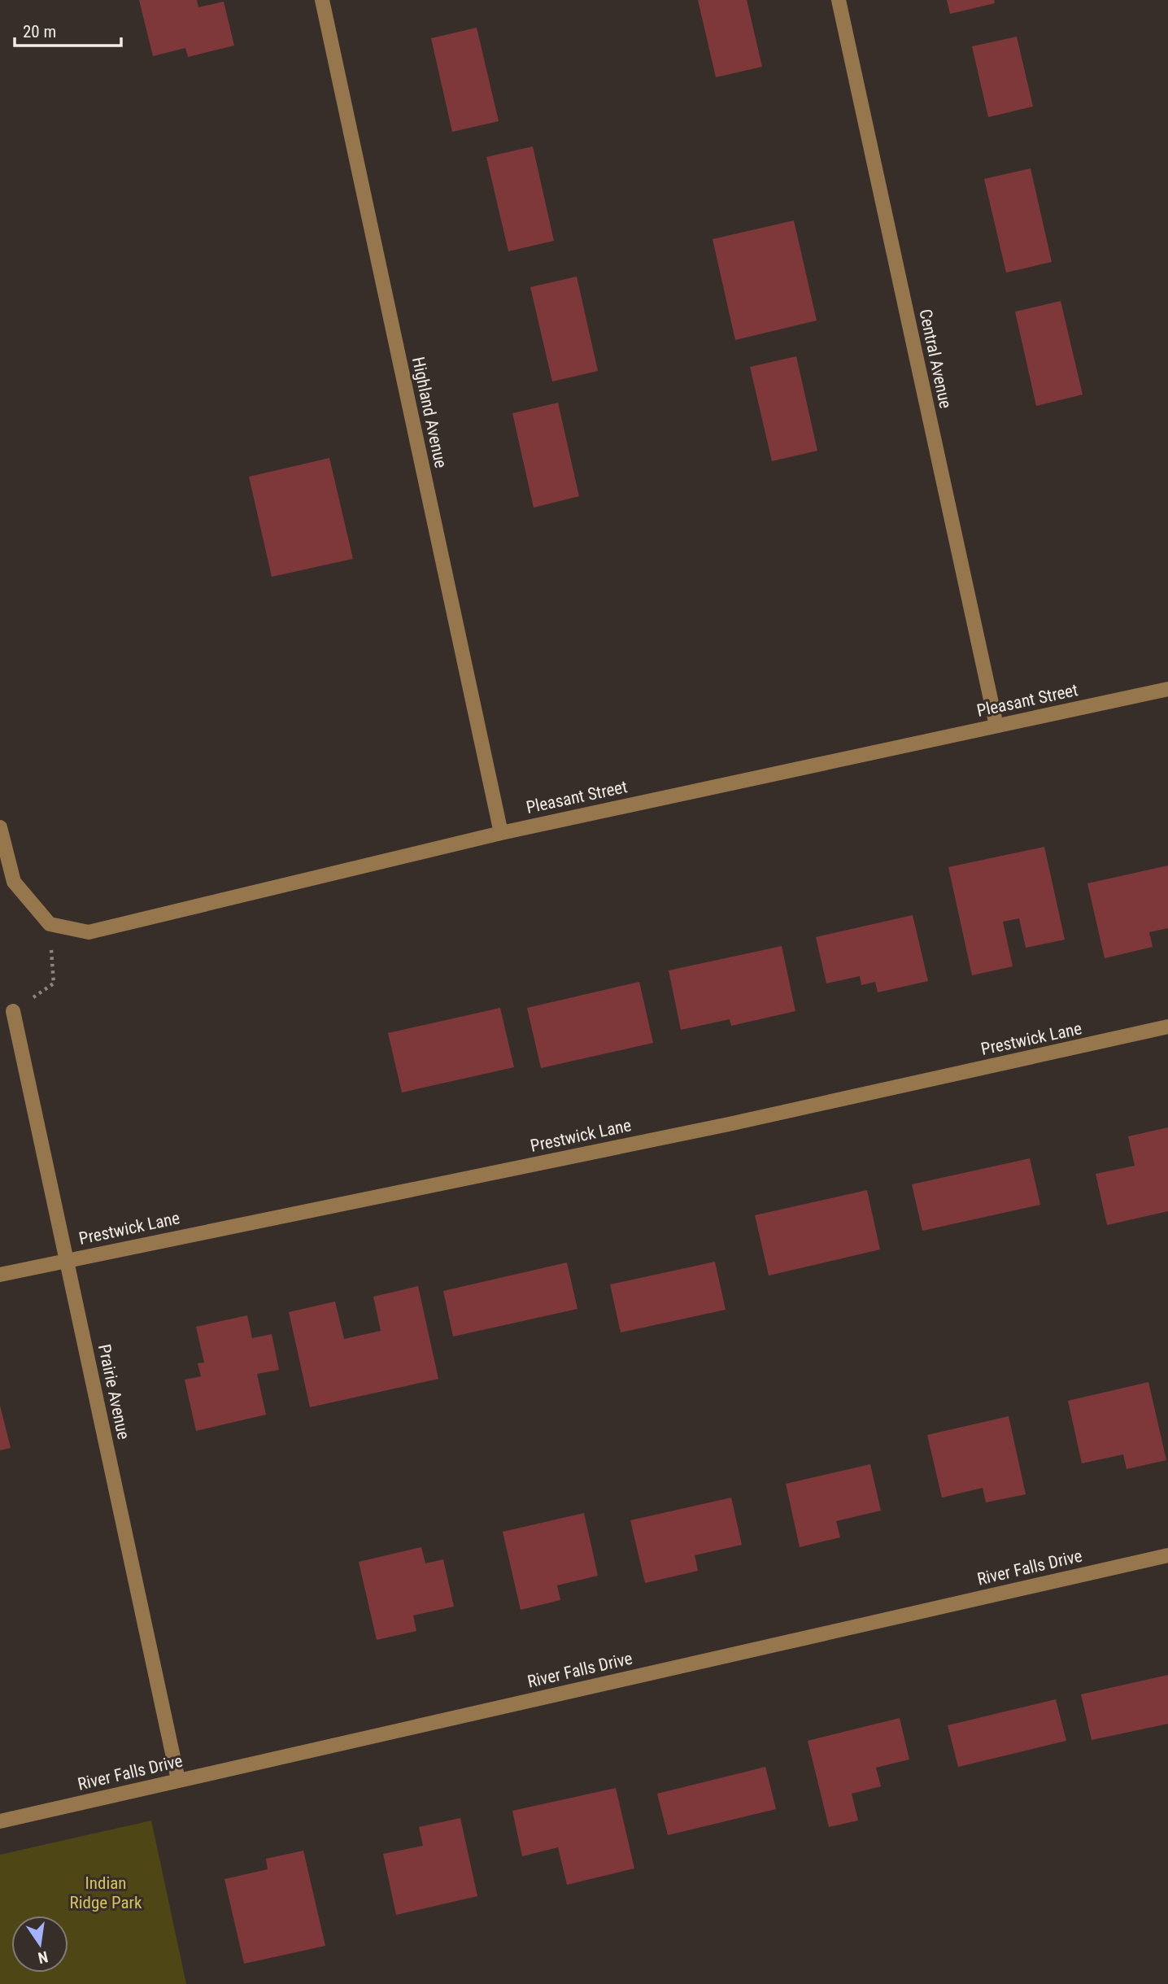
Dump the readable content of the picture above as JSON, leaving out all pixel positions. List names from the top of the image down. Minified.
{"streets":{"street":["Central Avenue","Highland Avenue","Pleasant Street","Prestwick Lane","Prairie Avenue","River Falls Drive"]},"crossings":[["Central Avenue","Pleasant Street"],["Highland Avenue","Pleasant Street"],["Prestwick Lane","Prairie Avenue"],["Prairie Avenue","River Falls Drive"]],"parks":["Indian Ridge Park"],"scale_bar":"20 m","north":"bottom"}
